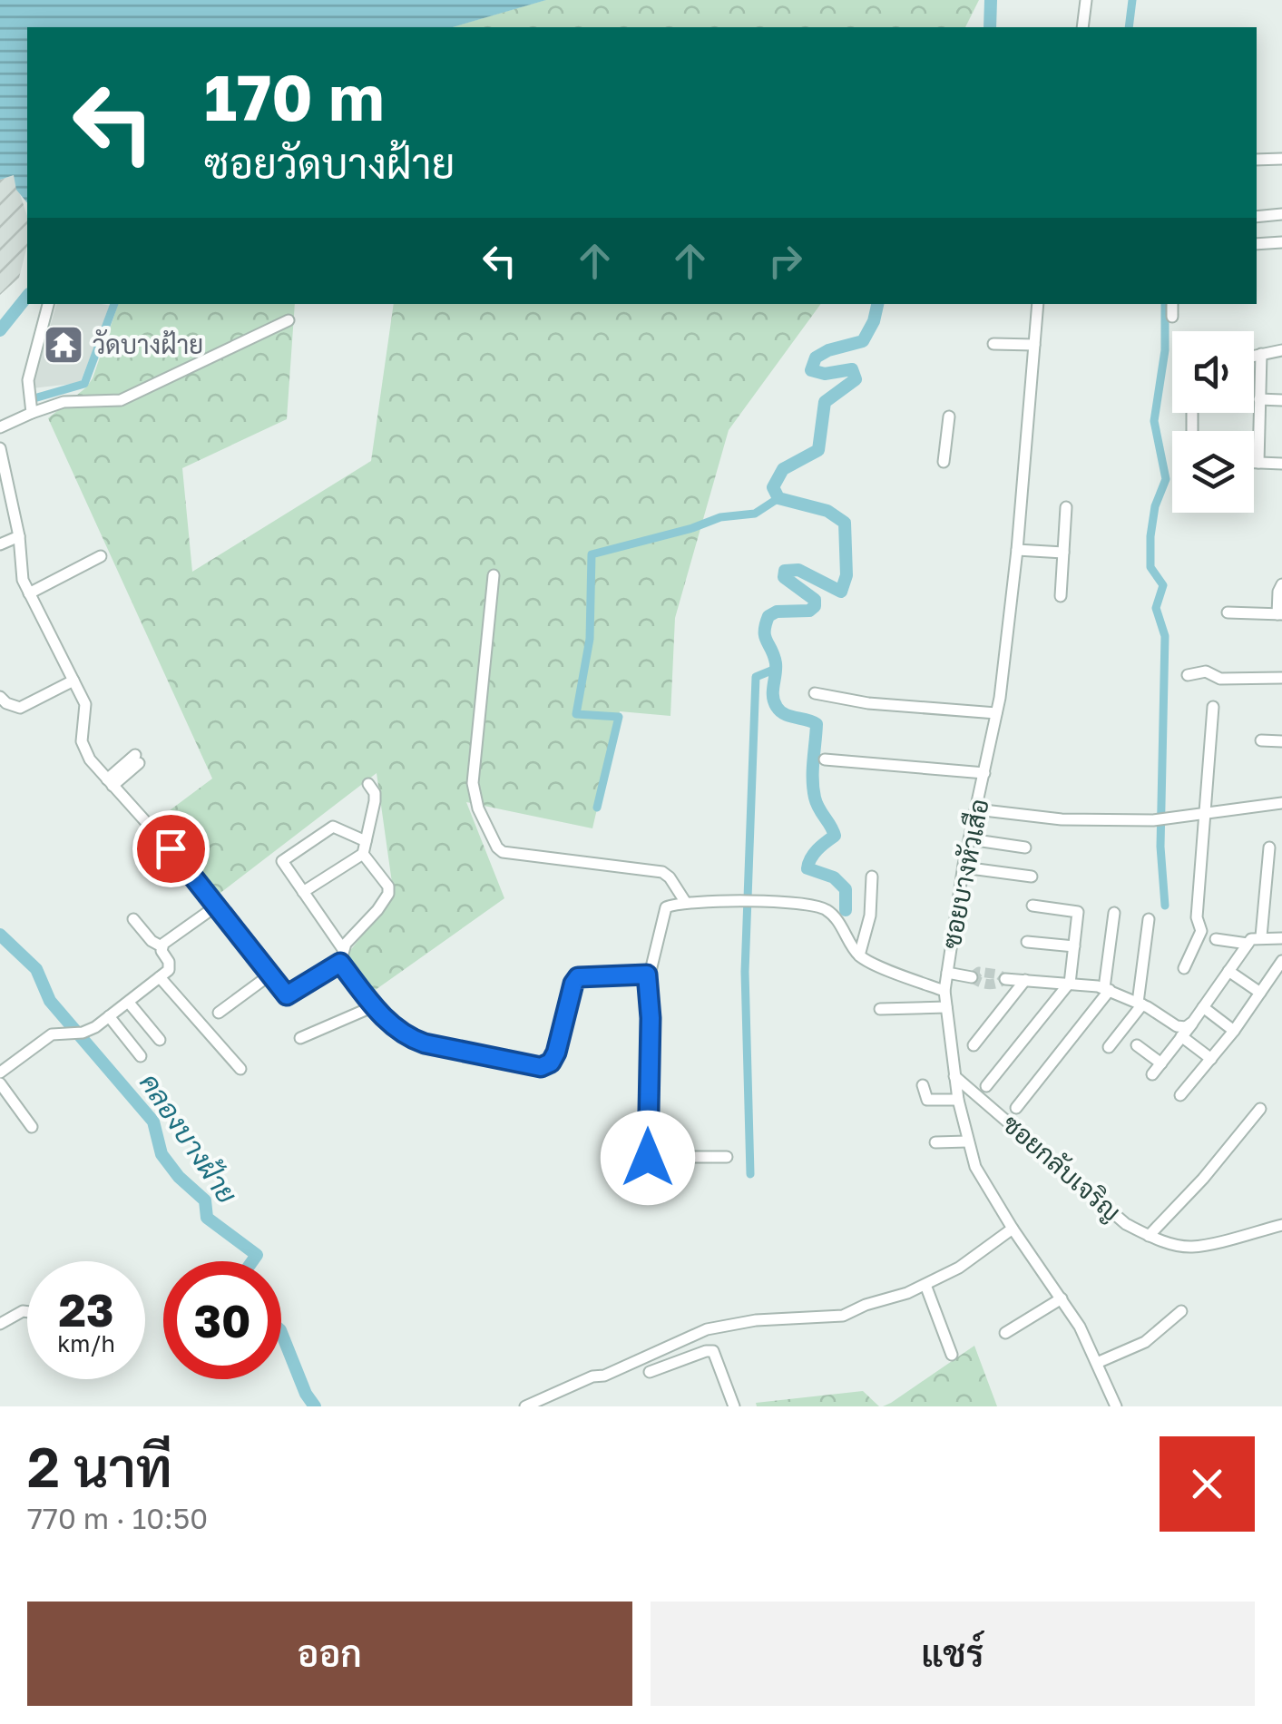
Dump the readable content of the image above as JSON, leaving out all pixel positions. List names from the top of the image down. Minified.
{"streets":{"street":["ซอยบางหัวเสือ","ซอยกลับเจริญ"]},"crossings":[["ซอยบางหัวเสือ","ซอยกลับเจริญ"]],"water":["คลองบางฝ้าย"],"places":{"temple":["วัดบางฝ้าย"]},"page":{"turn":["170 m","ซอยวัดบางฝ้าย"],"speed":"23 km/h","limit":"30","heading":["2 นาที","770 m · 10:50"],"buttons":["ออก","แชร์"]}}
